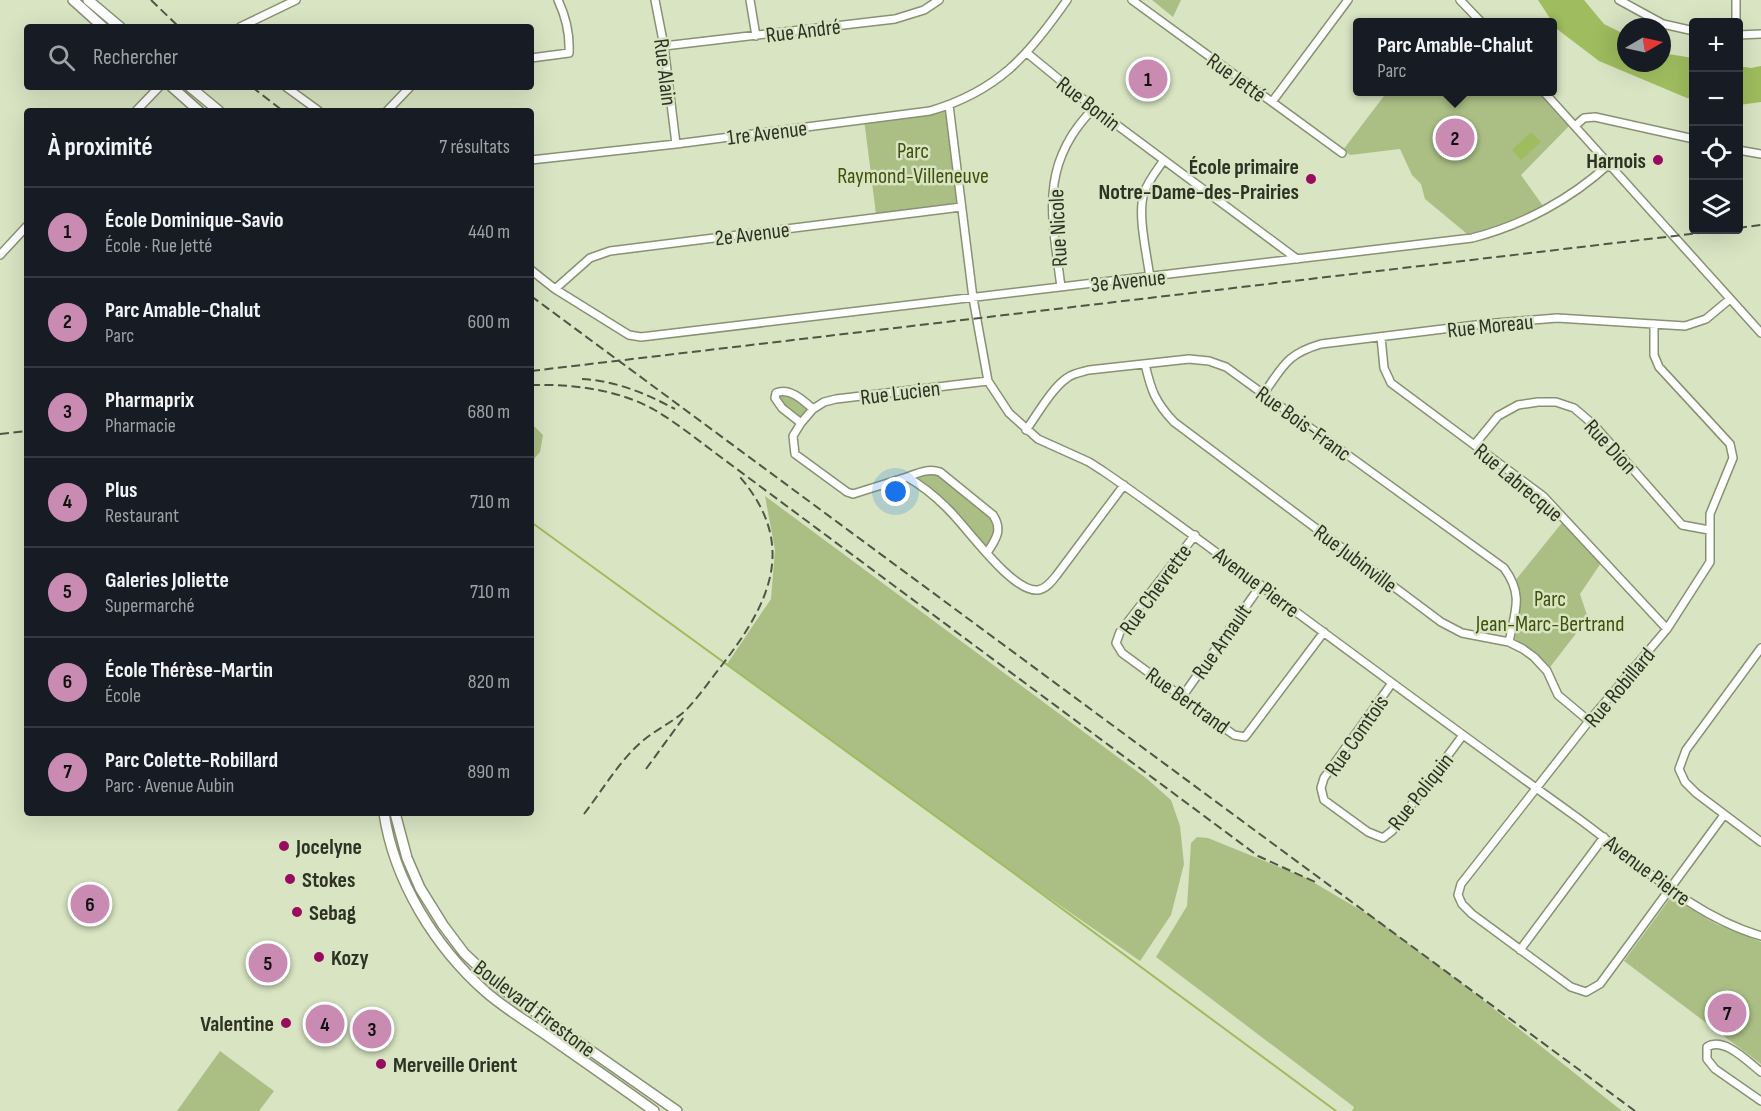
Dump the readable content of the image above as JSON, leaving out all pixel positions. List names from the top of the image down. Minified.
{"streets":{"main road":["Boulevard Firestone"],"street":["Rue André","Rue Alain","Rue Jetté","Rue Bonin","1re Avenue","Rue Nicole","2e Avenue","3e Avenue","Rue Moreau","Rue Lucien","Rue Bois-Franc","Rue Dion","Rue Labrecque","Rue Jubinville","Avenue Pierre","Rue Chevrette","Rue Arnault","Rue Robillard","Rue Bertrand","Rue Comtois","Rue Poliquin"]},"crossings":[["Rue André","Rue Alain"],["Rue Alain","1re Avenue"],["Rue Bonin","1re Avenue"],["Rue Bonin","Rue Nicole"],["Rue Bonin","3e Avenue"],["1re Avenue","Avenue Pierre"],["Rue Nicole","3e Avenue"],["2e Avenue","3e Avenue"],["2e Avenue","Avenue Pierre"],["3e Avenue","Avenue Pierre"],["Rue Moreau","Rue Bois-Franc"],["Rue Moreau","Rue Labrecque"],["Rue Moreau","Rue Robillard"],["Rue Lucien","Avenue Pierre"],["Rue Bois-Franc","Rue Jubinville"],["Rue Bois-Franc","Avenue Pierre"],["Rue Dion","Rue Labrecque"],["Rue Dion","Rue Robillard"],["Rue Labrecque","Rue Robillard"],["Rue Jubinville","Rue Robillard"],["Avenue Pierre","Rue Chevrette"],["Avenue Pierre","Rue Arnault"],["Avenue Pierre","Rue Robillard"],["Avenue Pierre","Rue Bertrand"],["Avenue Pierre","Rue Comtois"],["Avenue Pierre","Rue Poliquin"],["Rue Chevrette","Rue Bertrand"],["Rue Arnault","Rue Bertrand"],["Rue Comtois","Rue Poliquin"]],"parks":["Parc Raymond-Villeneuve","Parc Jean-Marc-Bertrand"],"places":["Harnois","École primaire Notre-Dame-des-Prairies","Jocelyne","Stokes","Sebag","Kozy","Valentine","Merveille Orient"],"north":"right","page":{"map_buttons":["+","−"],"popup":["Parc Amable-Chalut","Parc"],"search":"Rechercher","pins":["1","2","6","5","7","4","3"],"heading":["À proximité","7 résultats"],"list":[{"mark":"1","name":"École Dominique-Savio","note":"École · Rue Jetté","value":"440 m"},{"mark":"2","name":"Parc Amable-Chalut","note":"Parc","value":"600 m"},{"mark":"3","name":"Pharmaprix","note":"Pharmacie","value":"680 m"},{"mark":"4","name":"Plus","note":"Restaurant","value":"710 m"},{"mark":"5","name":"Galeries Joliette","note":"Supermarché","value":"710 m"},{"mark":"6","name":"École Thérèse-Martin","note":"École","value":"820 m"},{"mark":"7","name":"Parc Colette-Robillard","note":"Parc · Avenue Aubin","value":"890 m"}]}}
